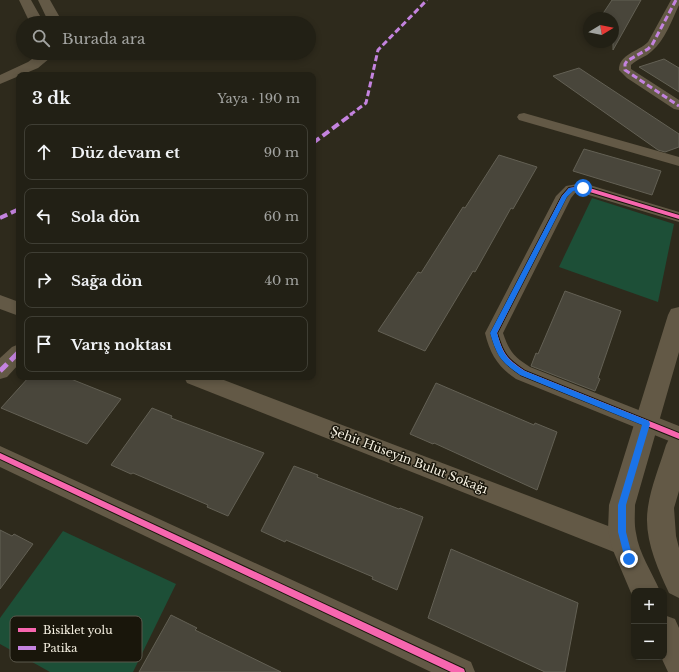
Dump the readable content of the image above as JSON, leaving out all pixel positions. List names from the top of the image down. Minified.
{"streets":{"street":["Şehit Hüseyin Bulut Sokağı"]},"legend":["Bisiklet yolu","Patika"],"north":"right","page":{"search":"Burada ara","heading":["3 dk","Yaya · 190 m"],"list":[["Düz devam et","90 m"],["Sola dön","60 m"],["Sağa dön","40 m"],"Varış noktası"],"map_buttons":["+","−"]}}
